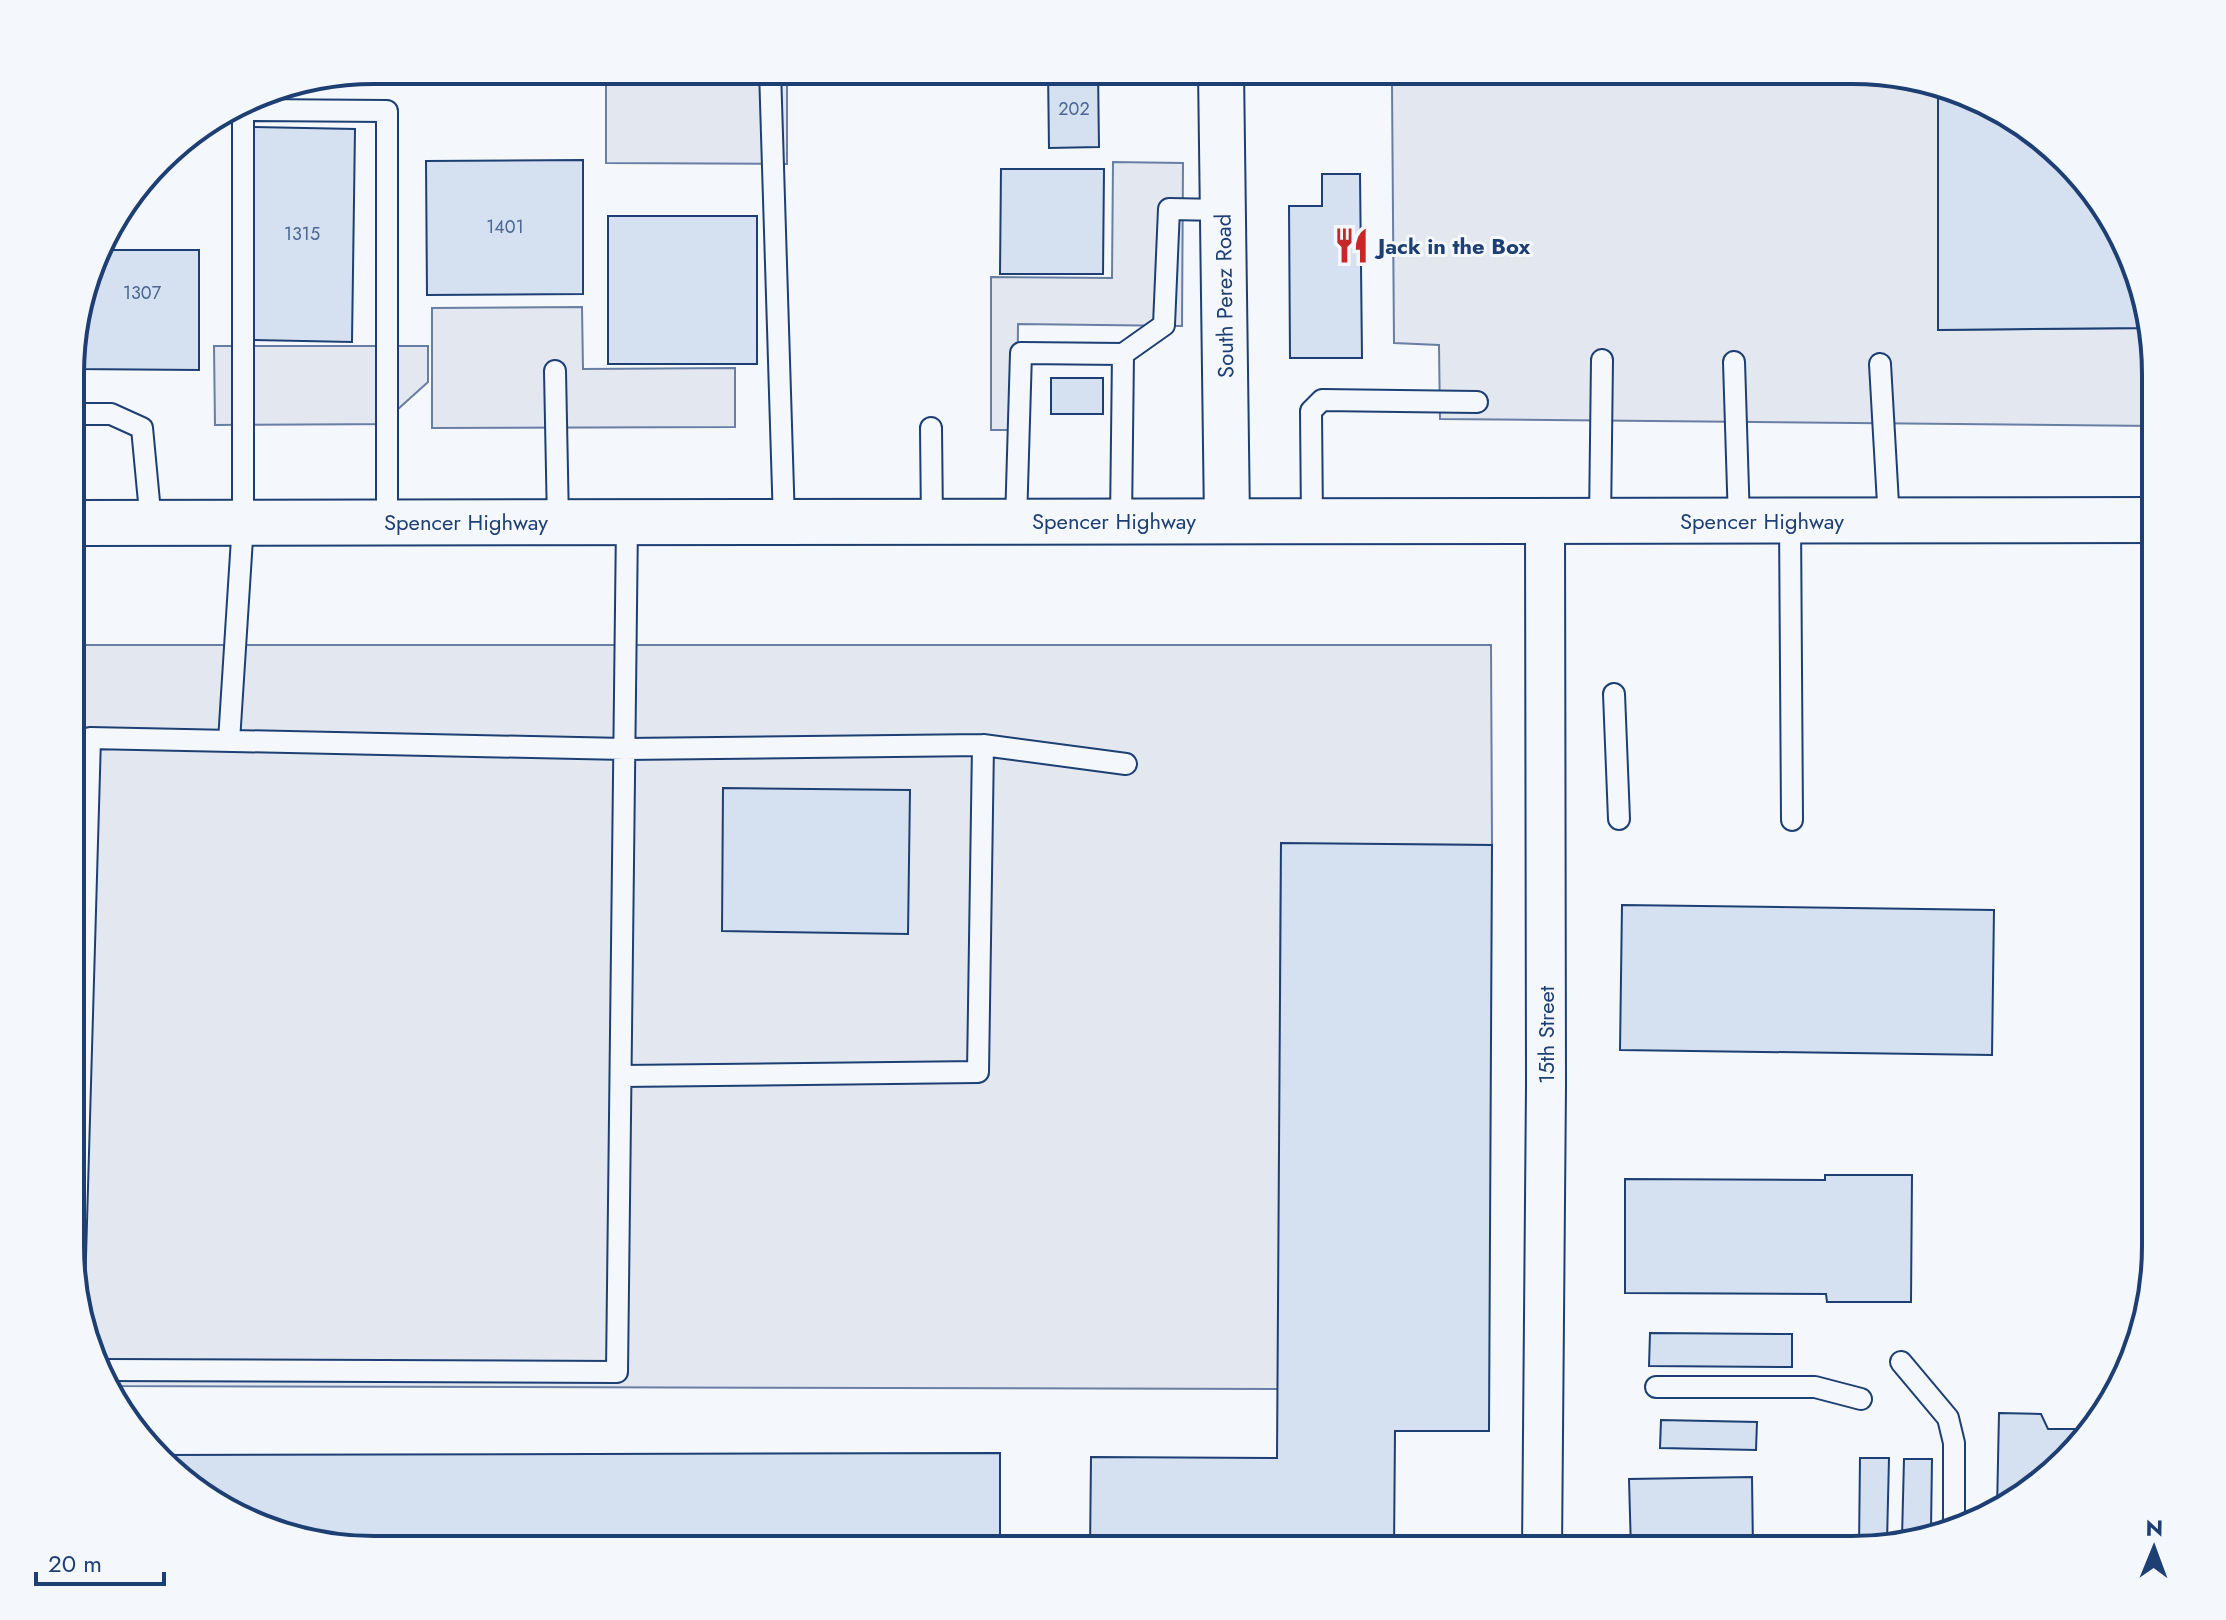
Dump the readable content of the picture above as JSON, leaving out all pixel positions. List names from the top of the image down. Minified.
{"streets":{"main road":["South Perez Road","Spencer Highway"],"street":["15th Street"]},"crossings":[["South Perez Road","Spencer Highway"],["Spencer Highway","15th Street"]],"places":{"restaurant":["Jack in the Box"]},"house_numbers":["202","1401","1315","1307"],"scale_bar":"20 m","north":"top"}
